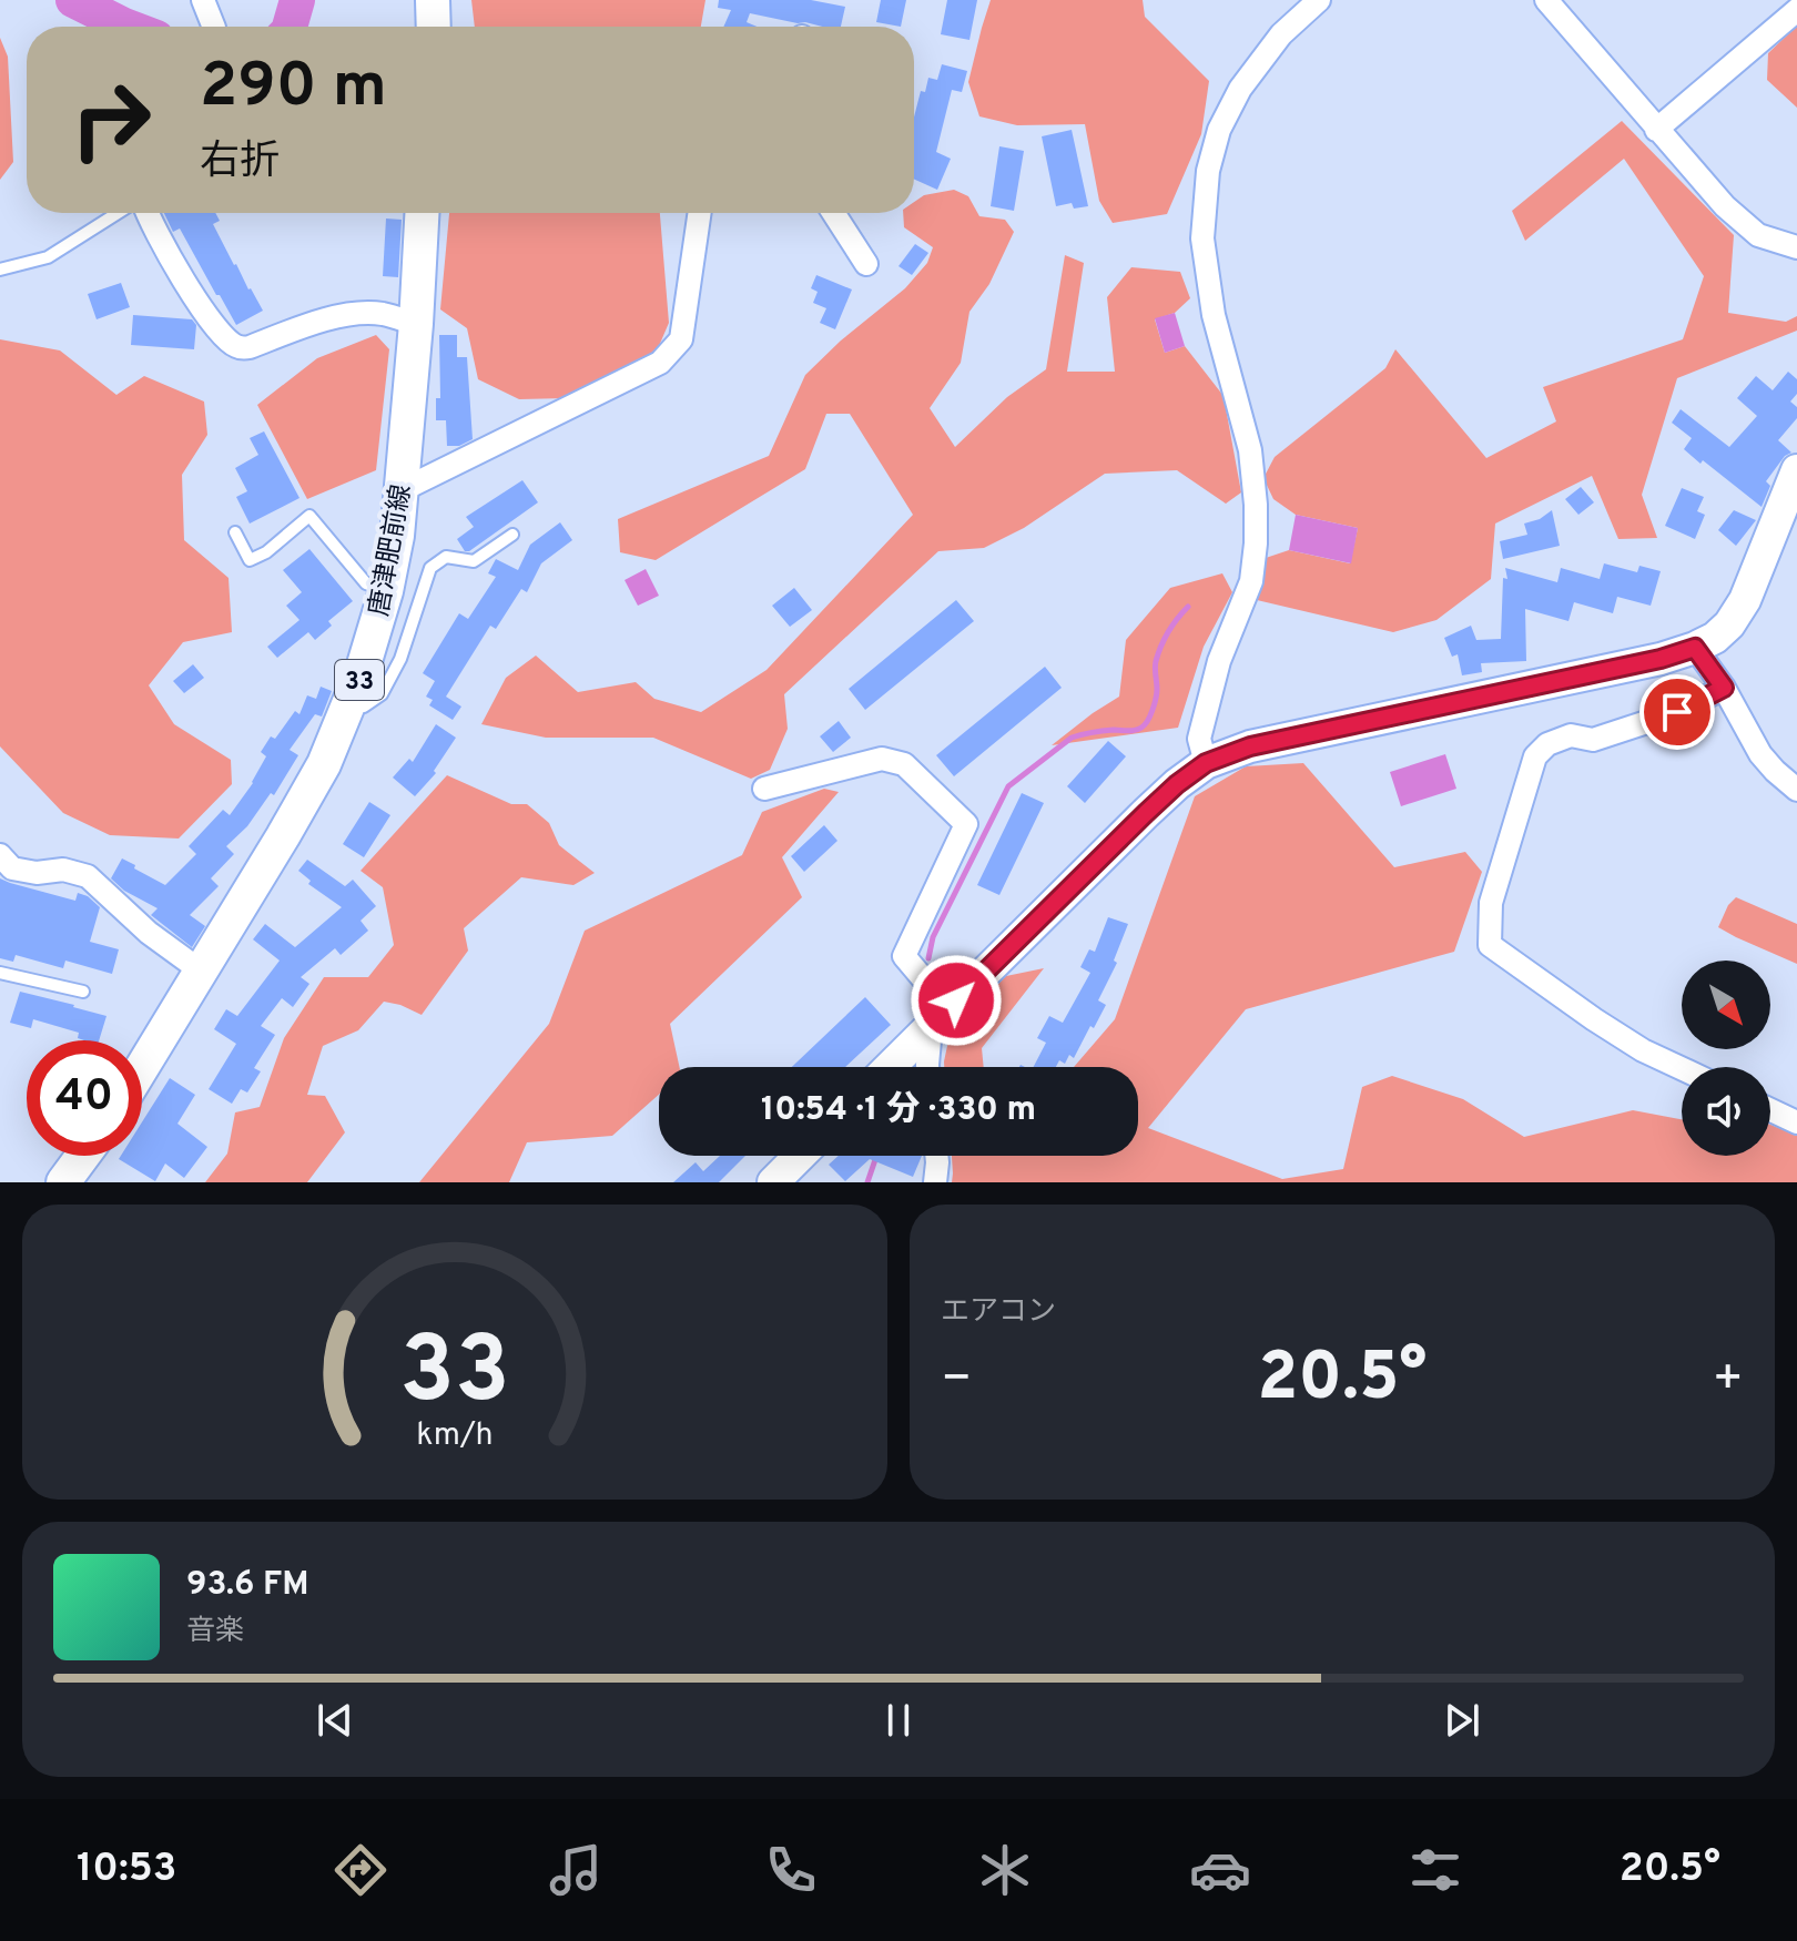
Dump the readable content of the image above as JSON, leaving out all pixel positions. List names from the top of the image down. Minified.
{"streets":{"main road":["唐津肥前線","33"]},"north":"bottom right","page":{"turn":["290 m","右折"],"limit":"40","trip":"10:54 · 1 分 · 330 m","tile":"エアコン","heat":["−","20.5°","+"],"song":["93.6 FM","音楽"],"tabs":["10:53","20.5°"],"gauge":["33","km/h"]}}
